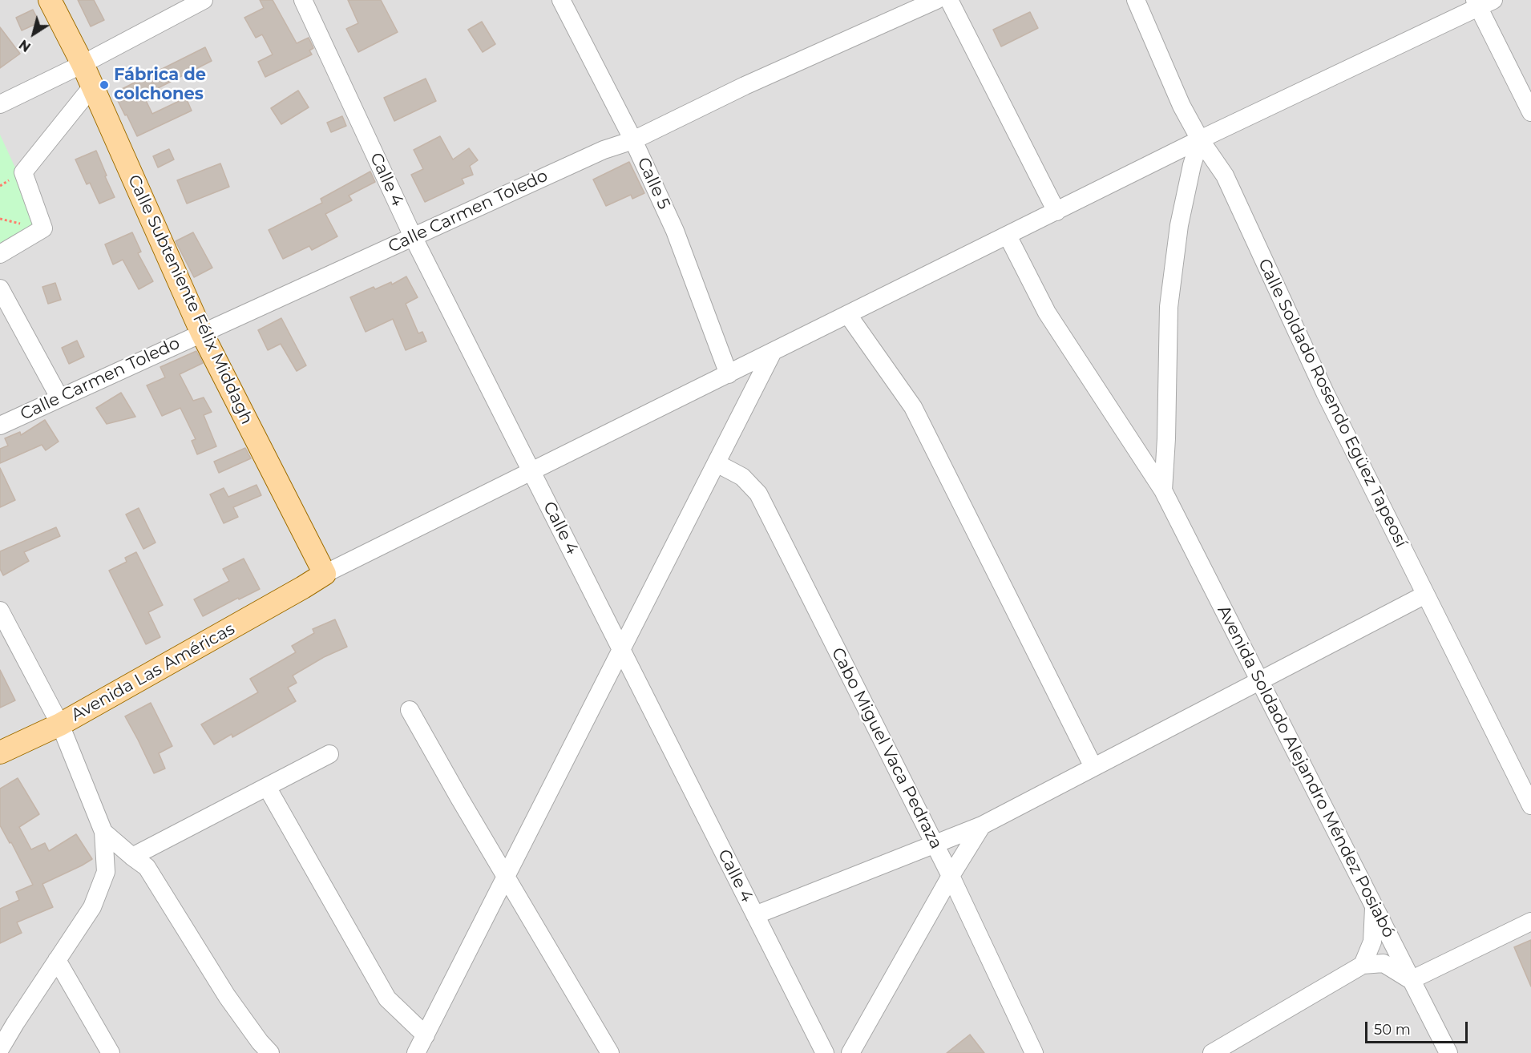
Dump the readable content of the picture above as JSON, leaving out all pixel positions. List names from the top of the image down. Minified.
{"streets":{"main road":["Calle Subteniente Félix Middagh","Avenida Las Américas"],"street":["Calle 4","Calle 5","Calle Carmen Toledo","Calle Soldado Rosendo Egüez Tapeosí","Cabo Miguel Vaca Pedraza","Avenida Soldado Alejandro Méndez Posiabó"]},"crossings":[["Calle 4","Calle Carmen Toledo"],["Calle 5","Calle Carmen Toledo"],["Calle Carmen Toledo","Calle Subteniente Félix Middagh"],["Calle Subteniente Félix Middagh","Avenida Las Américas"]],"places":["Fábrica de colchones"],"scale_bar":"50 m","north":"bottom left"}
